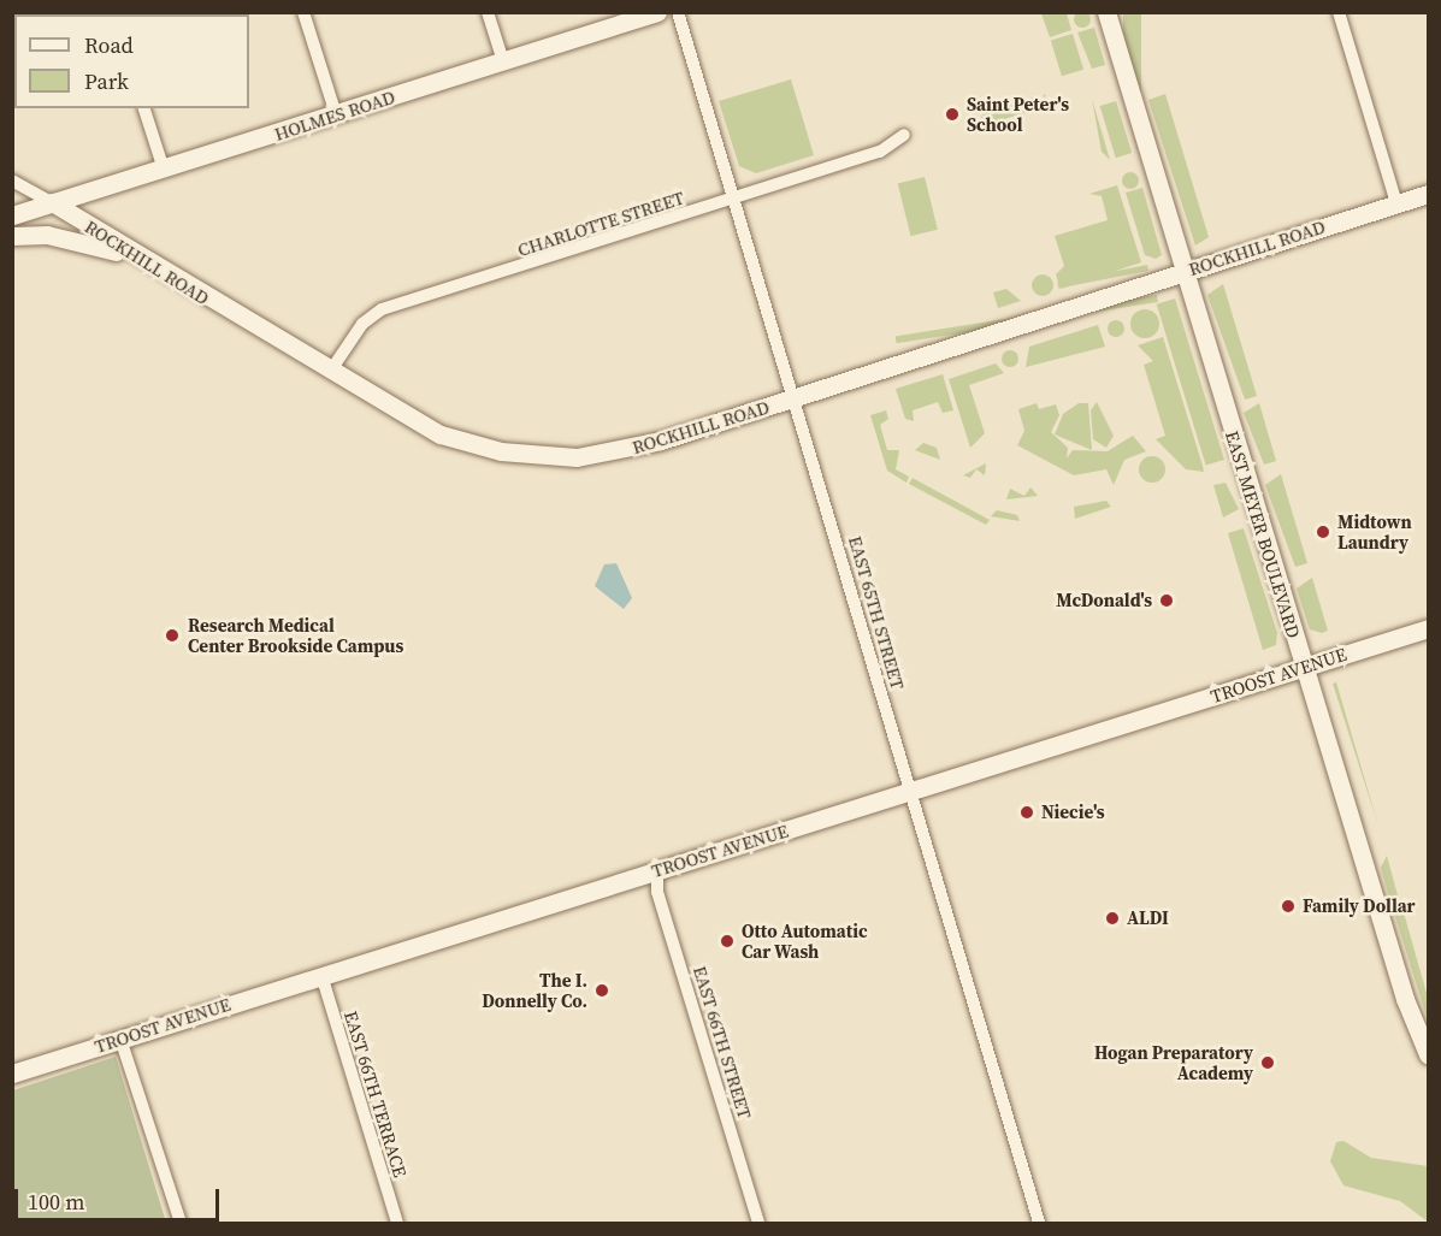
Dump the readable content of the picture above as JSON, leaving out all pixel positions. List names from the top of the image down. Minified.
{"streets":{"main road":["HOLMES ROAD","ROCKHILL ROAD","EAST MEYER BOULEVARD","TROOST AVENUE"],"street":["CHARLOTTE STREET","EAST 65TH STREET","EAST 66TH STREET","EAST 66TH TERRACE"]},"crossings":[["HOLMES ROAD","ROCKHILL ROAD"],["CHARLOTTE STREET","ROCKHILL ROAD"],["CHARLOTTE STREET","EAST 65TH STREET"],["ROCKHILL ROAD","EAST MEYER BOULEVARD"],["ROCKHILL ROAD","EAST 65TH STREET"],["EAST MEYER BOULEVARD","TROOST AVENUE"],["EAST 65TH STREET","TROOST AVENUE"],["TROOST AVENUE","EAST 66TH STREET"],["TROOST AVENUE","EAST 66TH TERRACE"]],"places":["Saint Peter's School","Midtown Laundry","McDonald's","Research Medical Center Brookside Campus","Niecie's","Family Dollar","ALDI","Otto Automatic Car Wash","The I. Donnelly Co.","Hogan Preparatory Academy"],"legend":["Road","Park"],"scale_bar":"100 m"}
